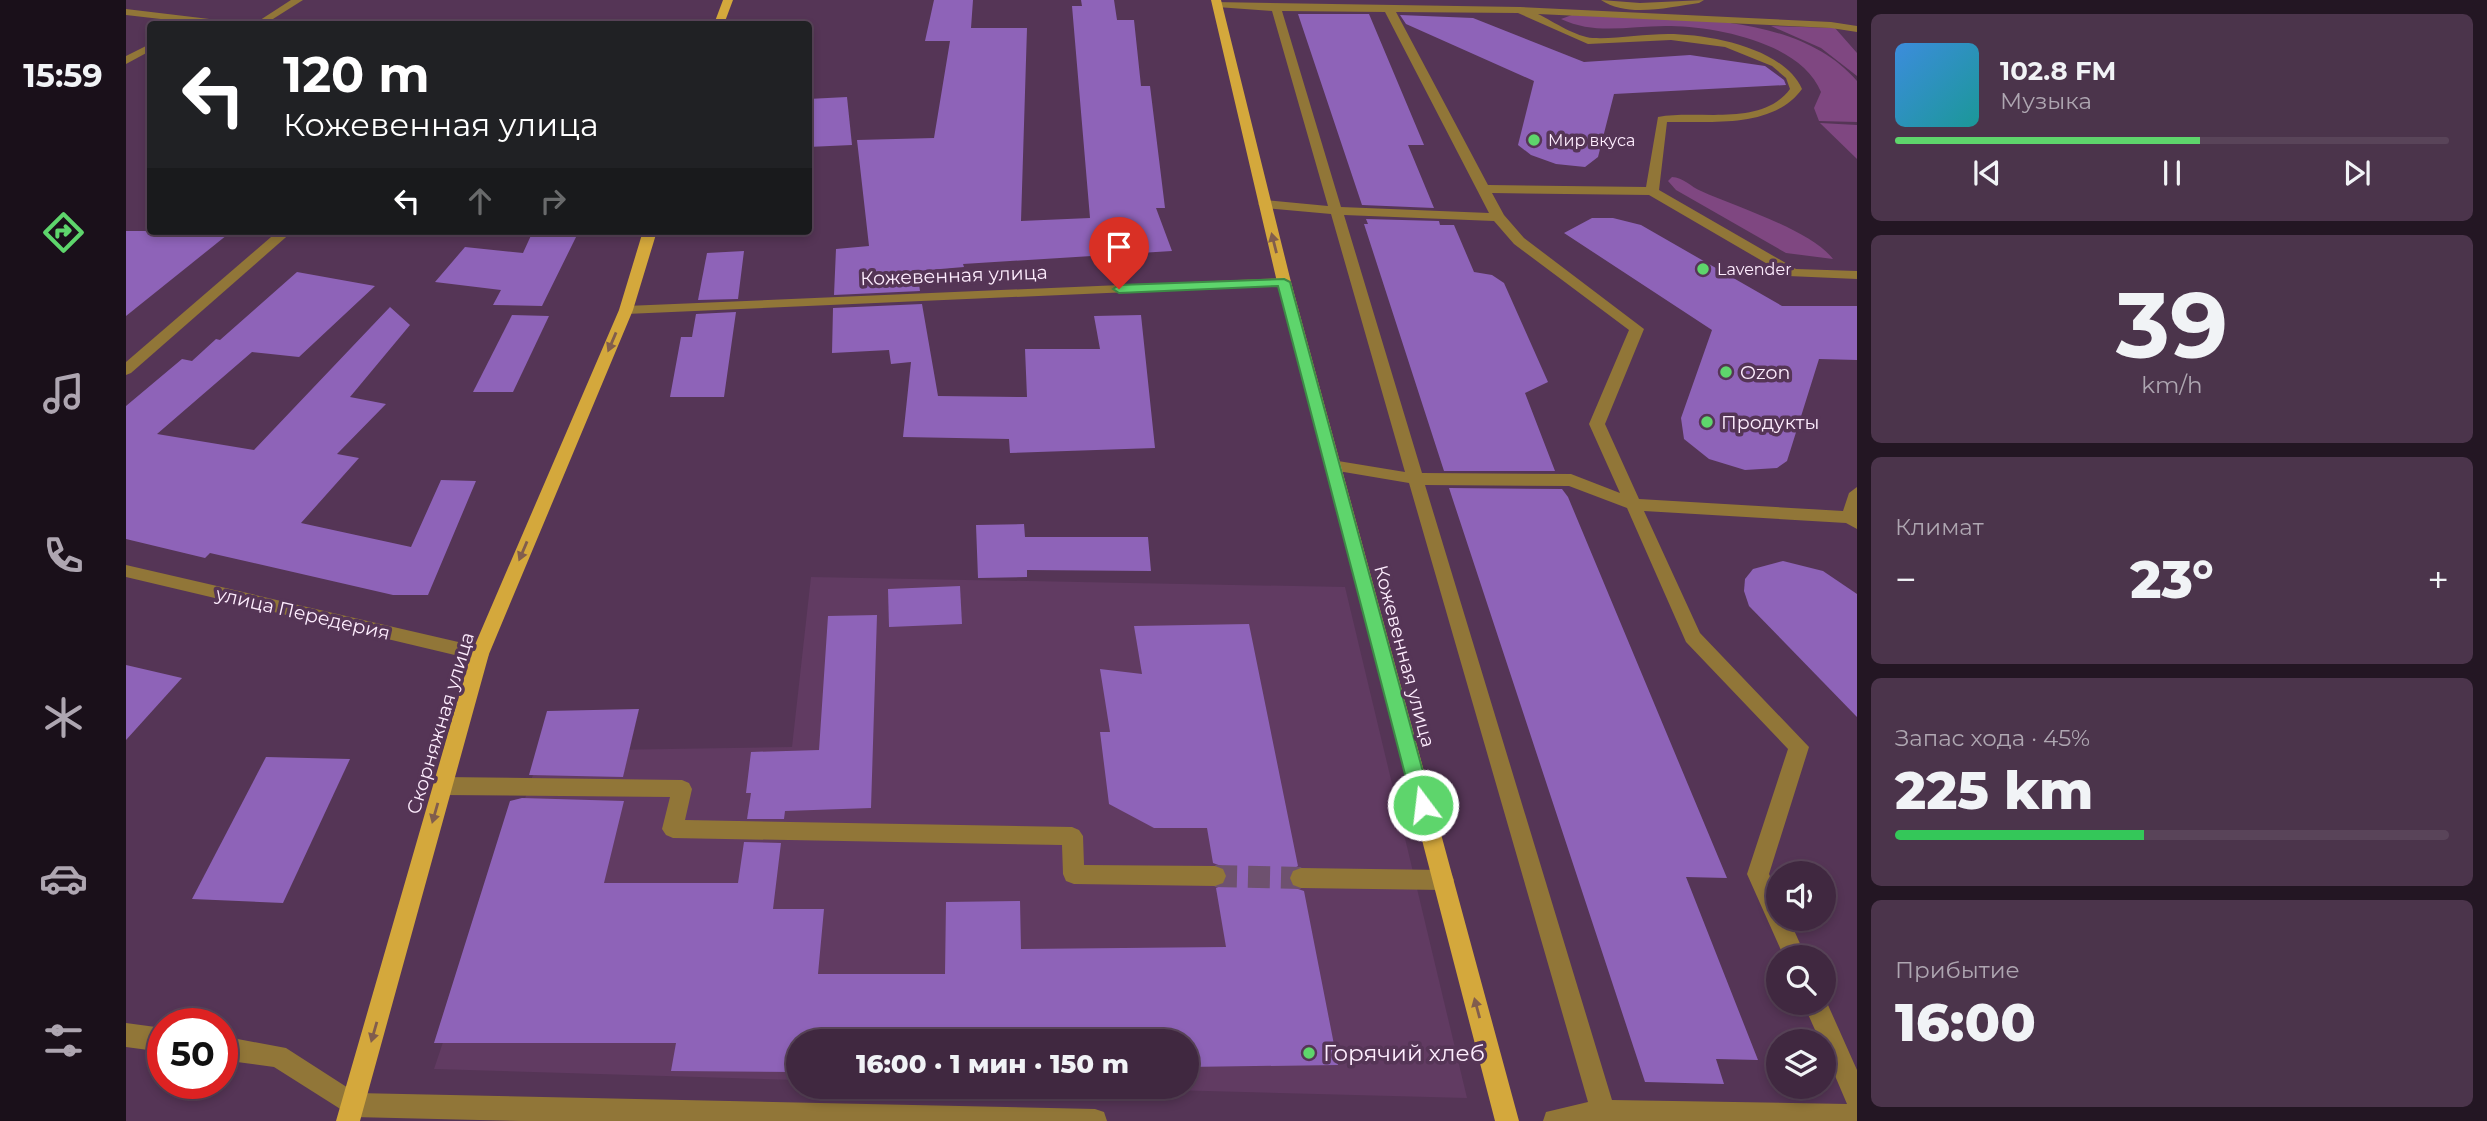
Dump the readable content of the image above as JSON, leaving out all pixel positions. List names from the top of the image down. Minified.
{"streets":{"main road":["Кожевенная улица","Скорняжная улица"],"street":["улица Передерия"]},"crossings":[["Кожевенная улица","Скорняжная улица"],["улица Передерия","Скорняжная улица"]],"one_way":["Скорняжная улица"],"places":["Мир вкуса","Lavender","Ozon","Продукты","Горячий хлеб"],"page":{"tabs":"15:59","turn":["120 m","Кожевенная улица"],"song":["102.8 FM","Музыка"],"tile":[["39","km/h"],"Климат",["Запас хода · 45%","225 km"],["Прибытие","16:00"]],"heat":["−","23°","+"],"limit":"50","trip":"16:00 · 1 мин · 150 m"}}
